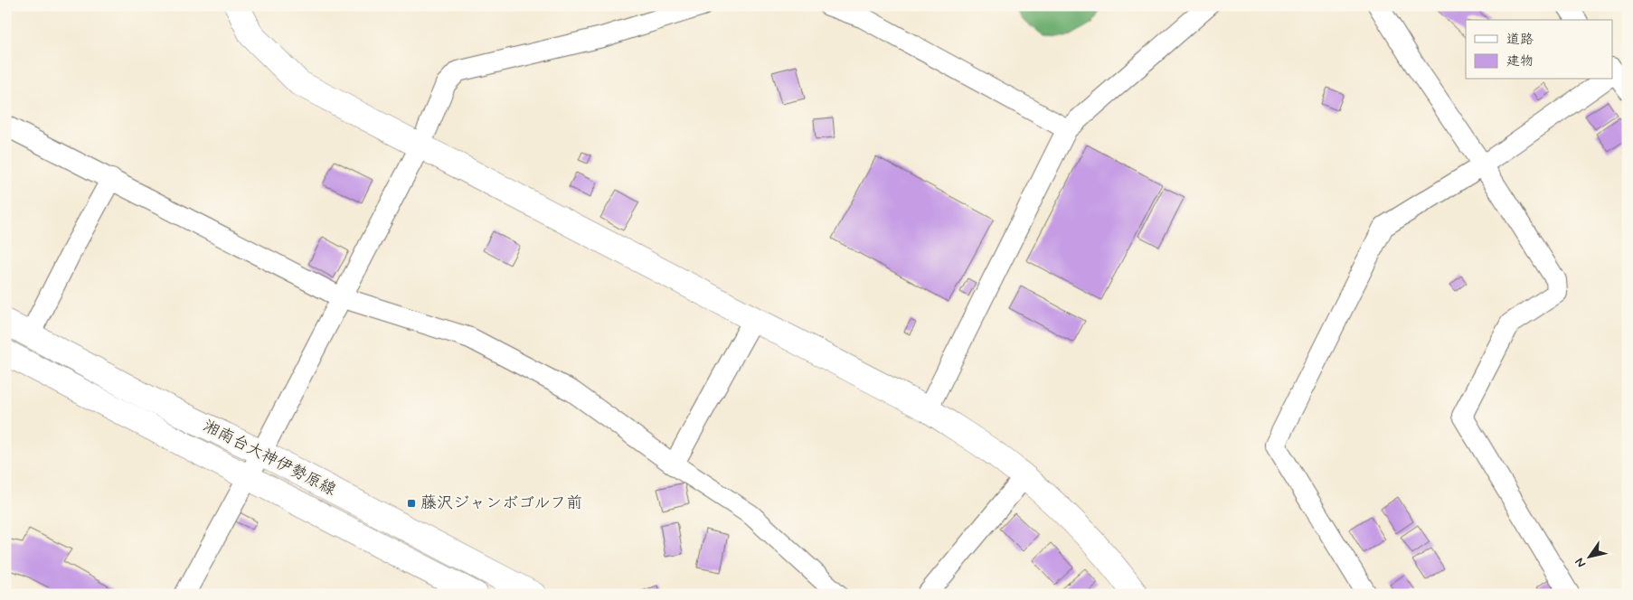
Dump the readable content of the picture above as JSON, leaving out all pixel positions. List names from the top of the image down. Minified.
{"streets":{"street":["湘南台大神伊勢原線"]},"places":{"transit":["藤沢ジャンボゴルフ前"]},"legend":["道路","建物"],"north":"bottom left"}
